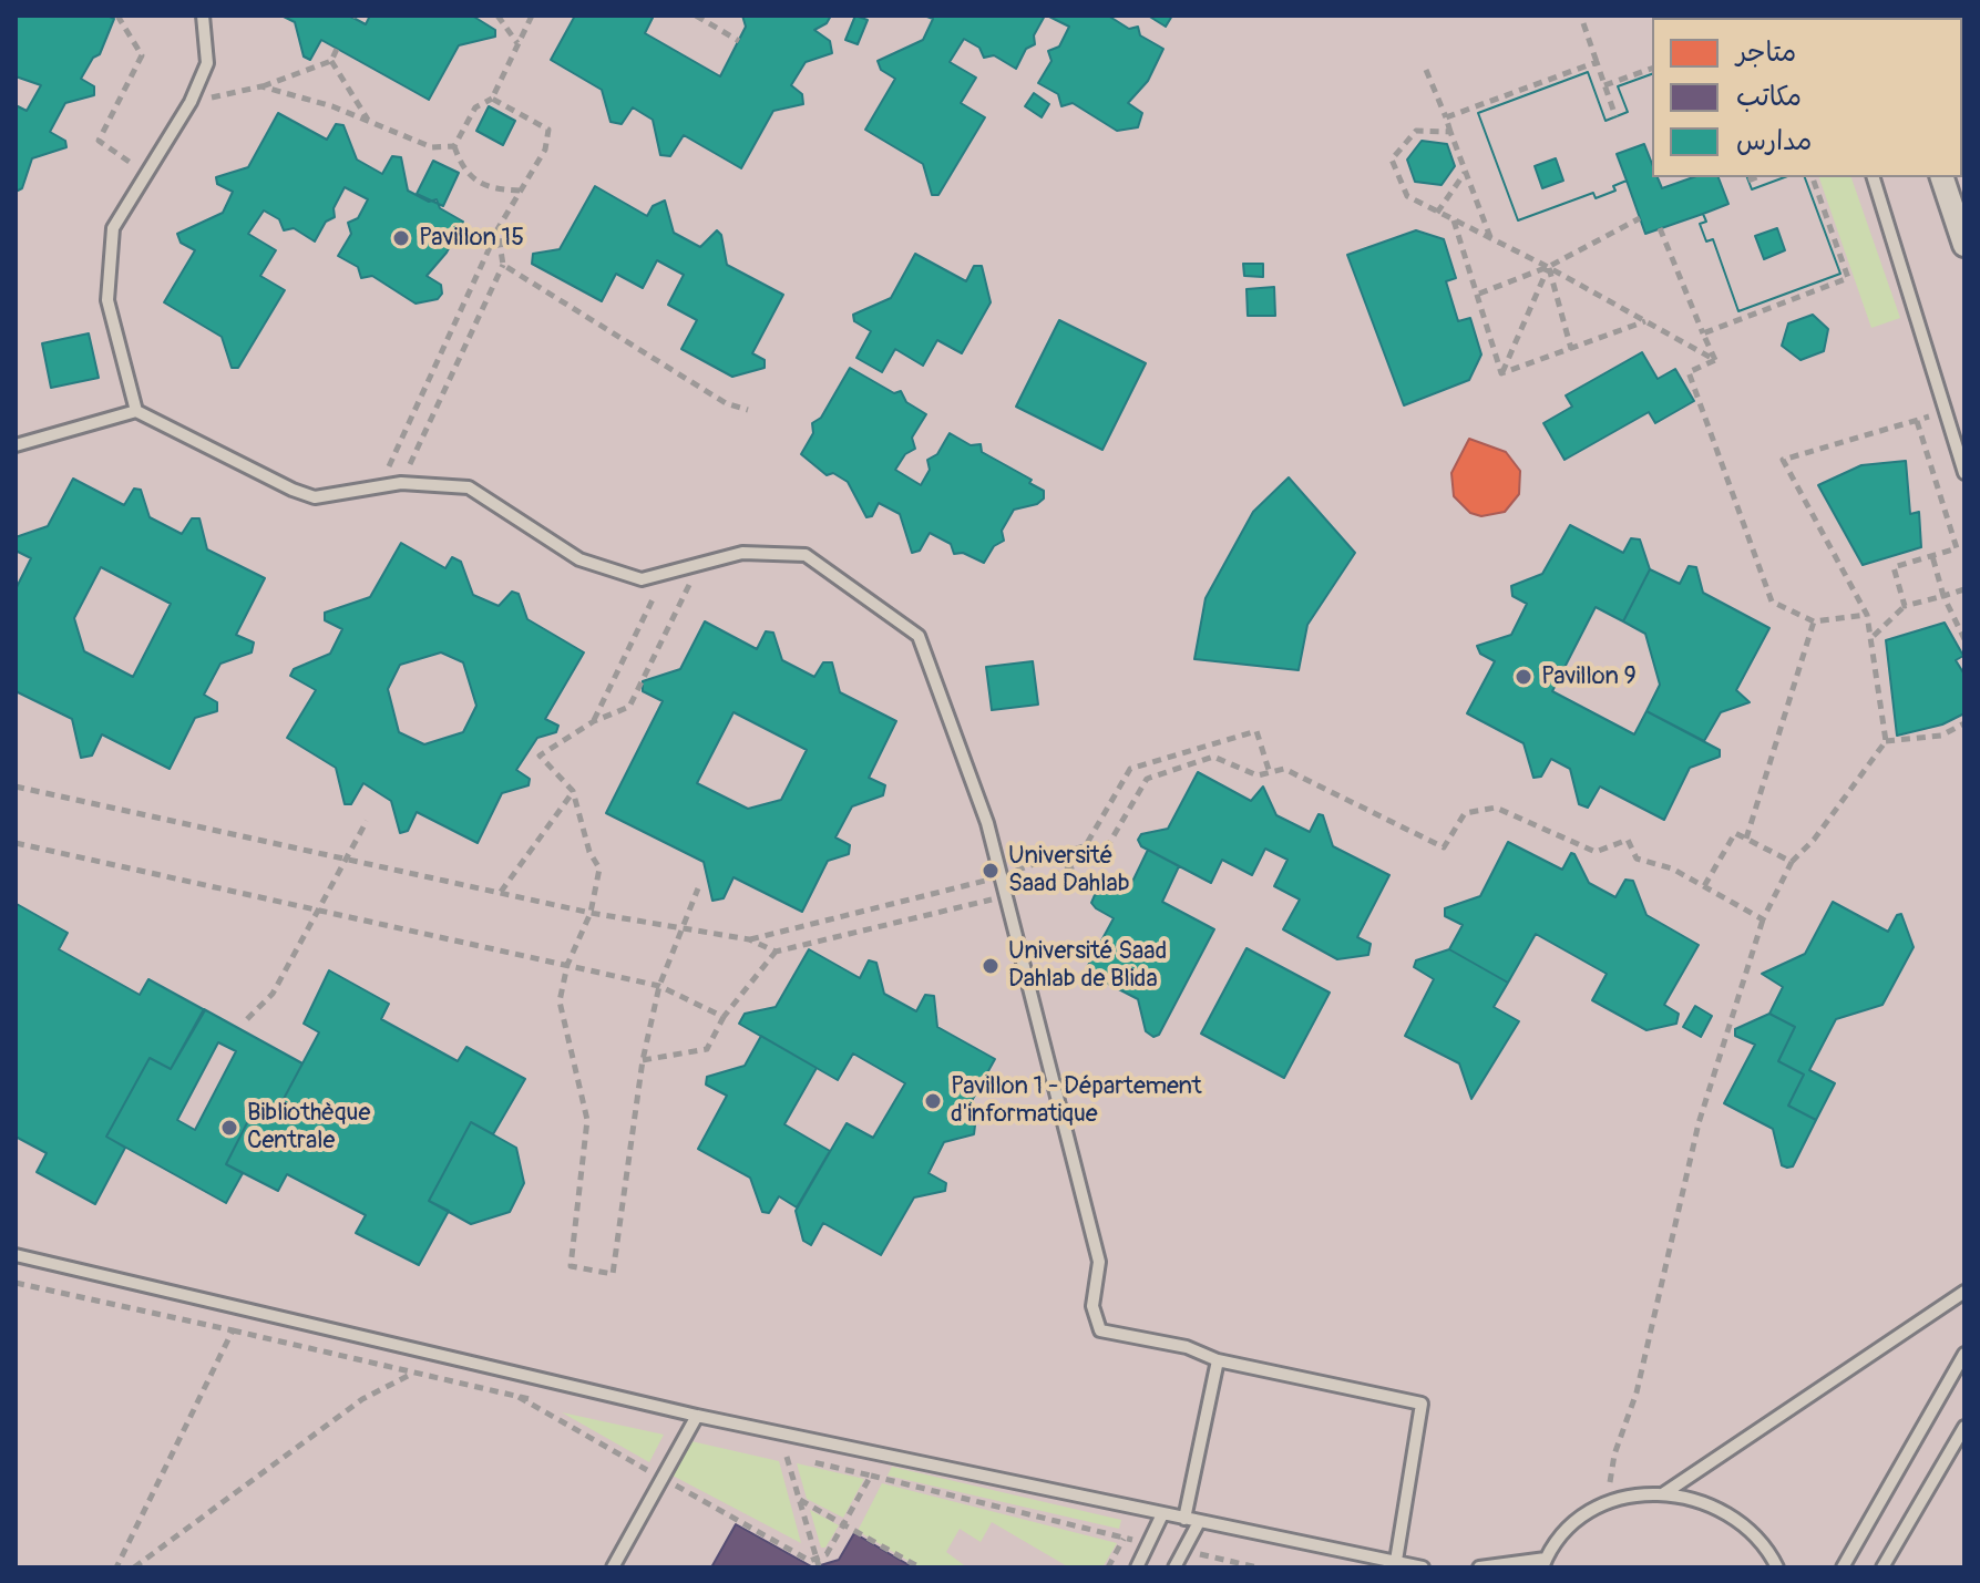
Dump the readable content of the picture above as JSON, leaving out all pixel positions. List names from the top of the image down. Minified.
{"places":["Pavillon 15","Pavillon 9","Université Saad Dahlab","Université Saad Dahlab de Blida","Pavillon 1 - Département d'informatique","Bibliothèque Centrale"],"legend":["متاجر","مكاتب","مدارس"]}
